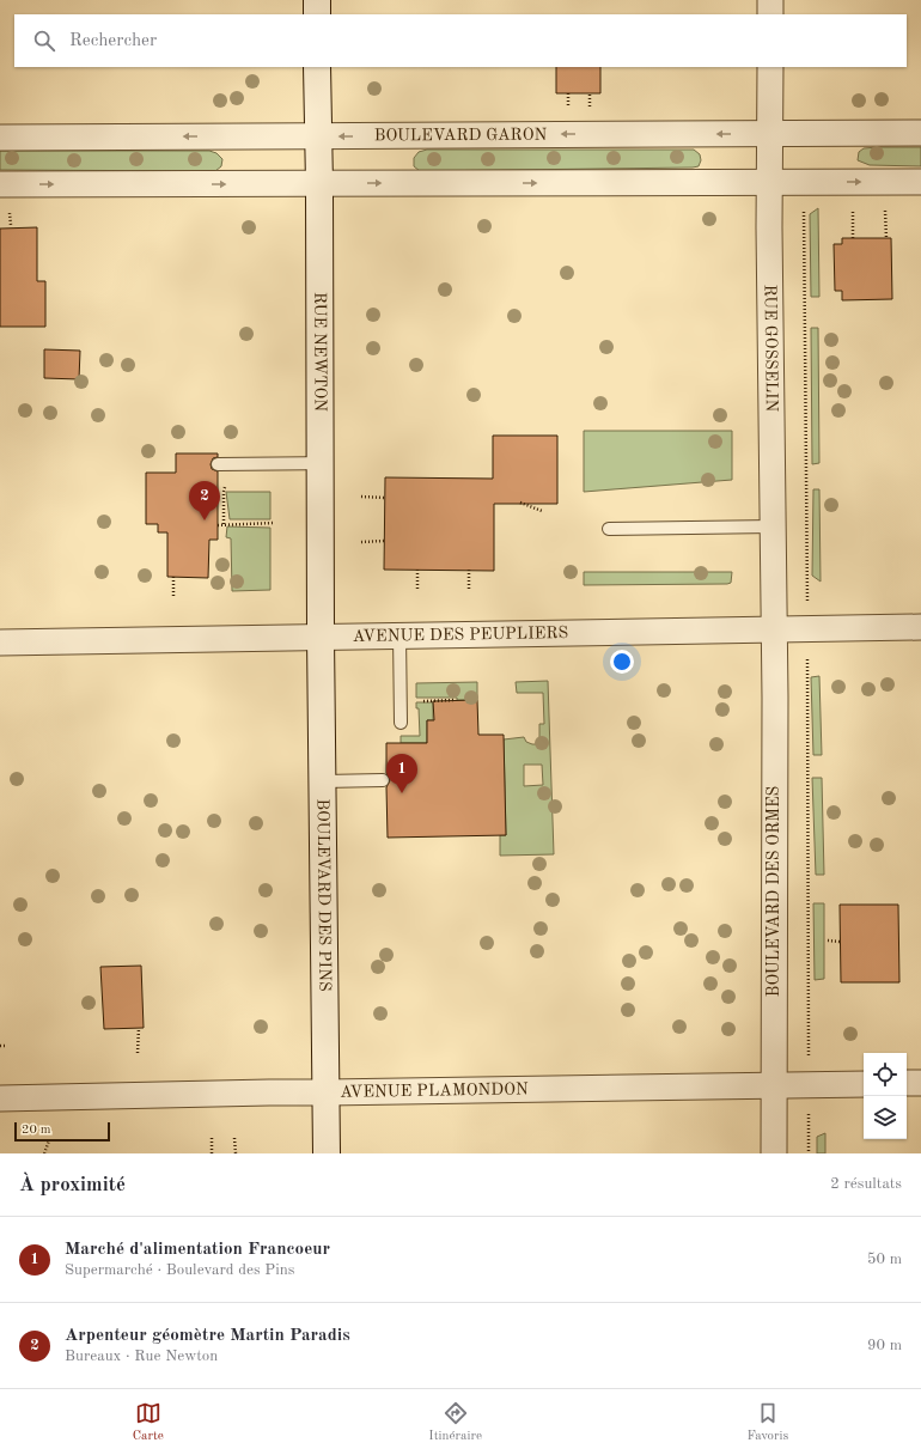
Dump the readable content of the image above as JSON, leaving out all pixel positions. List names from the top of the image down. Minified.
{"streets":{"street":["BOULEVARD GARON","RUE GOSSELIN","RUE NEWTON","AVENUE DES PEUPLIERS","BOULEVARD DES ORMES","BOULEVARD DES PINS","AVENUE PLAMONDON"]},"crossings":[["BOULEVARD GARON","RUE GOSSELIN"],["BOULEVARD GARON","RUE NEWTON"],["RUE GOSSELIN","AVENUE DES PEUPLIERS"],["RUE GOSSELIN","BOULEVARD DES ORMES"],["RUE NEWTON","AVENUE DES PEUPLIERS"],["RUE NEWTON","BOULEVARD DES PINS"],["AVENUE DES PEUPLIERS","BOULEVARD DES ORMES"],["AVENUE DES PEUPLIERS","BOULEVARD DES PINS"],["BOULEVARD DES ORMES","AVENUE PLAMONDON"],["BOULEVARD DES PINS","AVENUE PLAMONDON"]],"scale_bar":"20 m","page":{"search":"Rechercher","pins":["2","1"],"scale":"20 m","heading":["À proximité","2 résultats"],"list":[{"mark":"1","name":"Marché d'alimentation Francoeur","note":"Supermarché · Boulevard des Pins","value":"50 m"},{"mark":"2","name":"Arpenteur géomètre Martin Paradis","note":"Bureaux · Rue Newton","value":"90 m"}],"nav":["Carte","Itinéraire","Favoris"]}}
